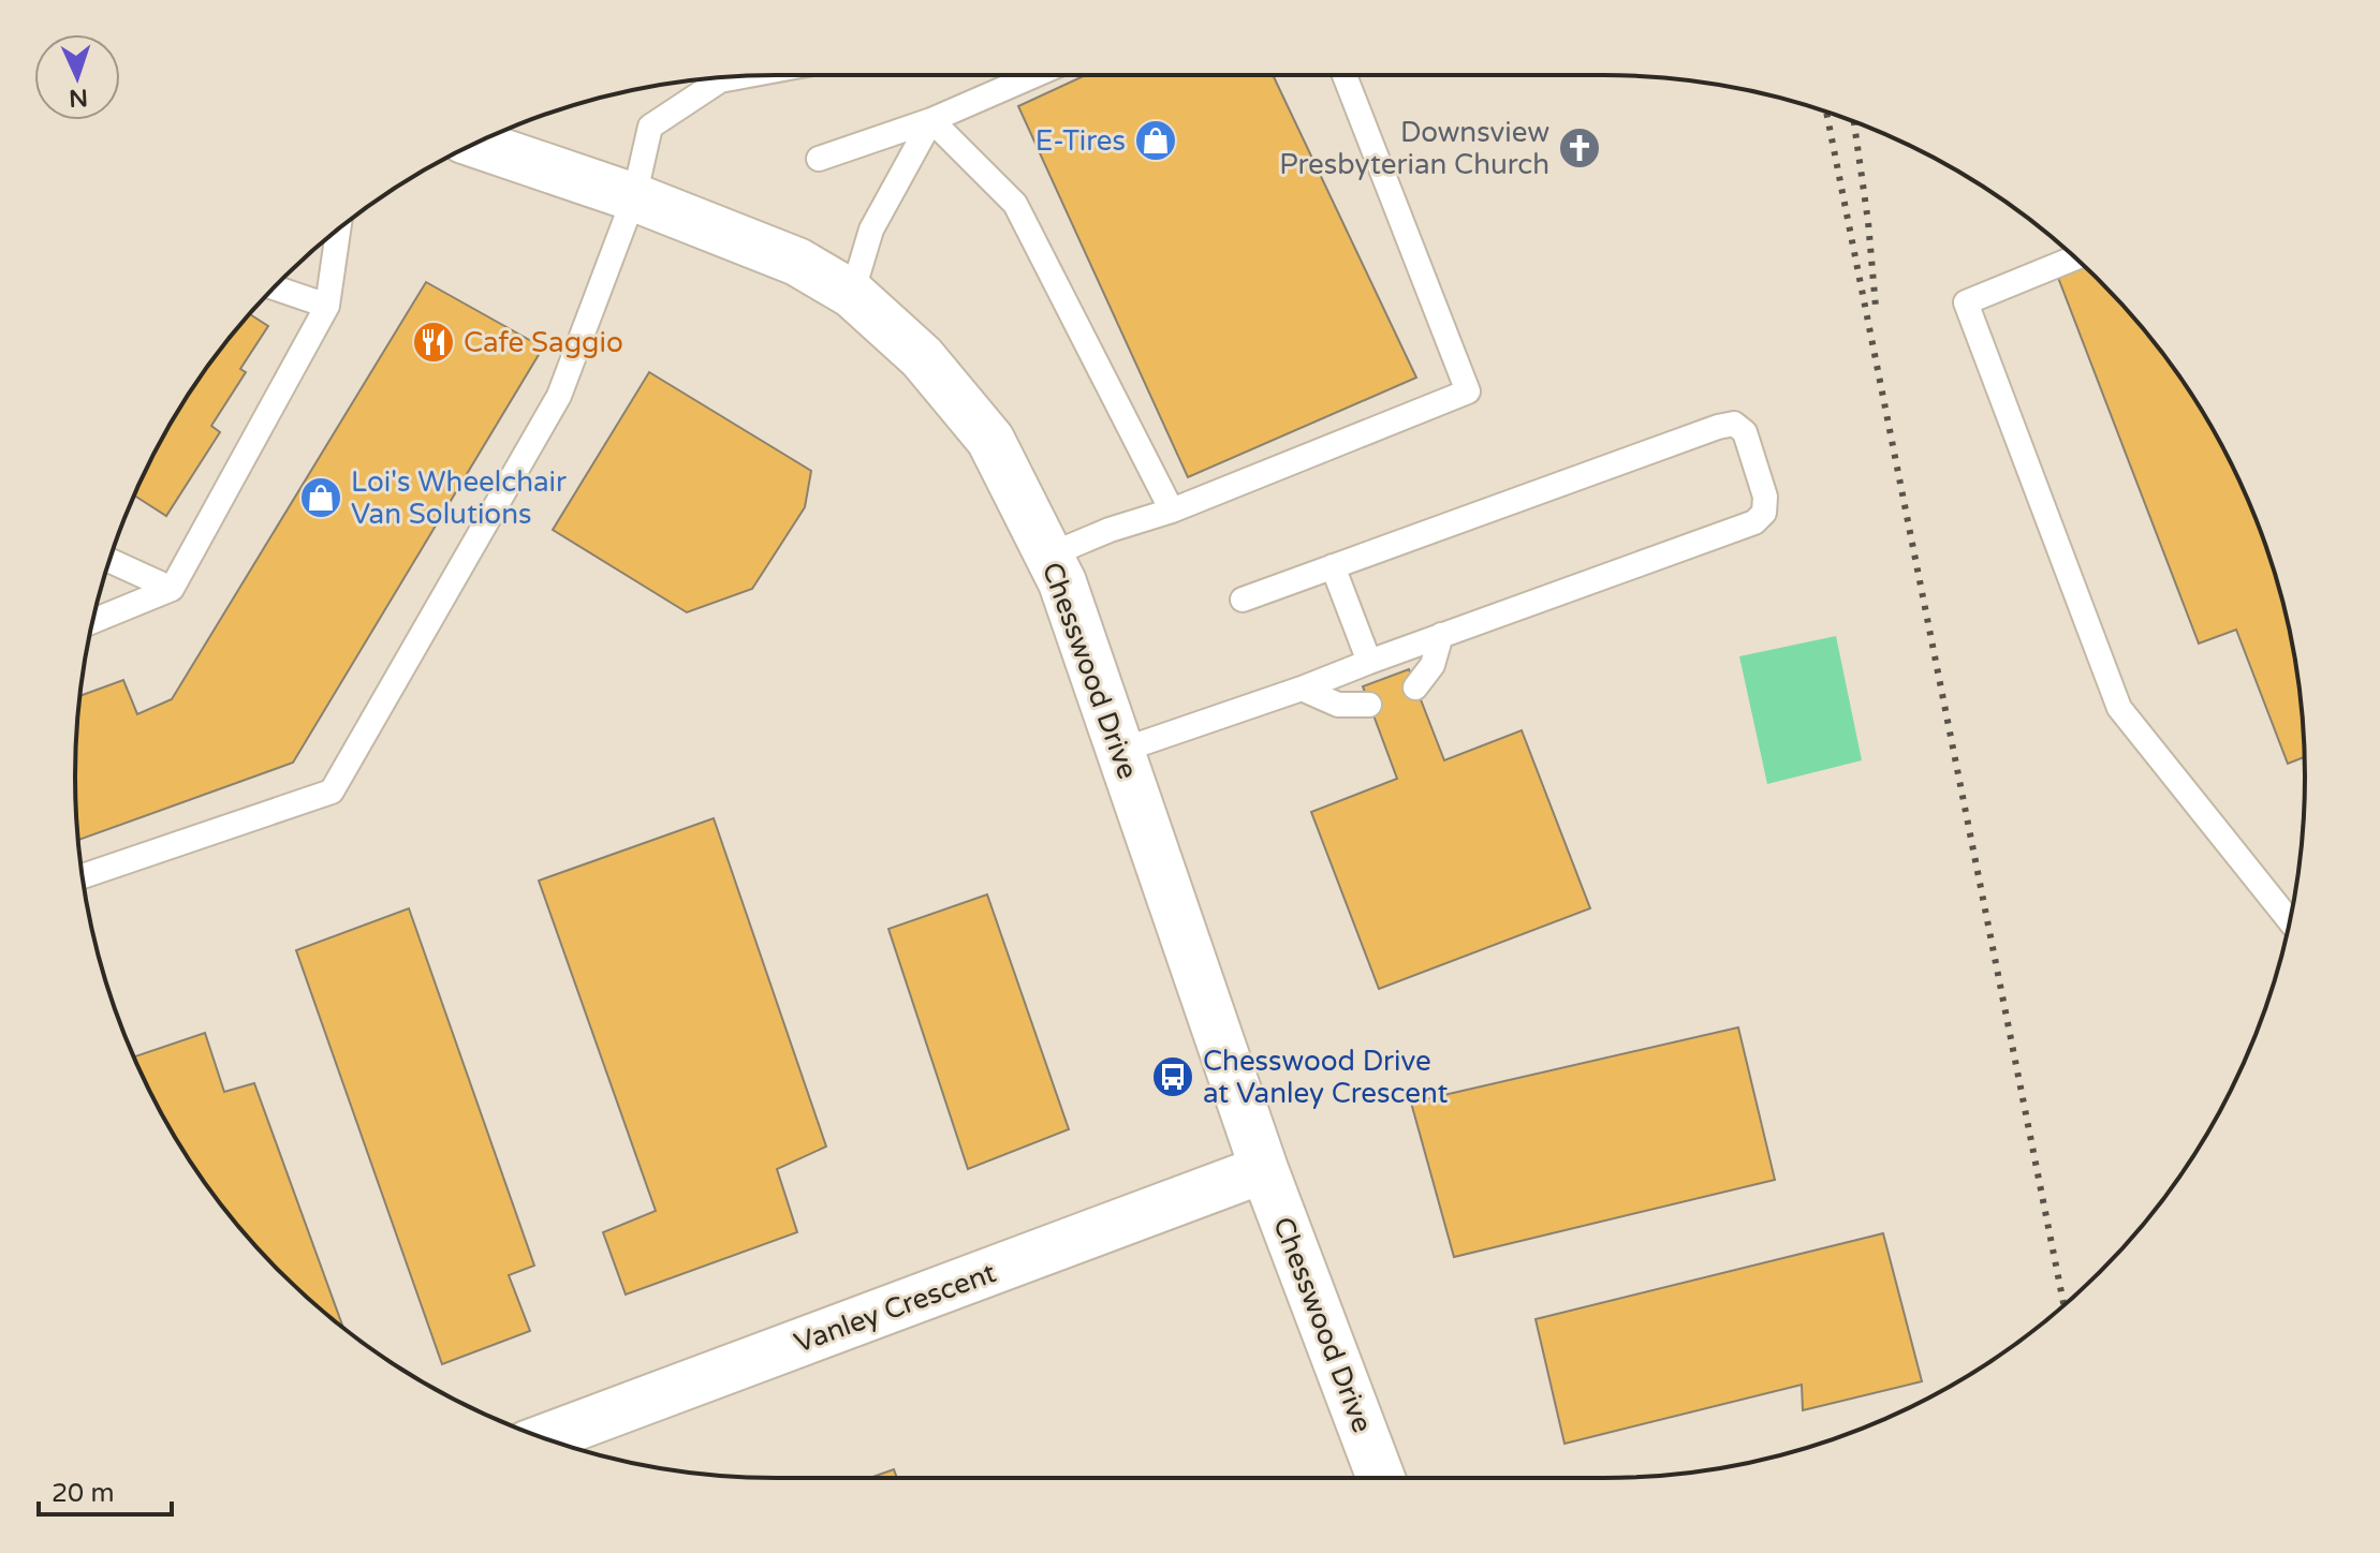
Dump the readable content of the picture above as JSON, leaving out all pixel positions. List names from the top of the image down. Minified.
{"streets":{"street":["Chesswood Drive","Vanley Crescent"]},"crossings":[["Chesswood Drive","Vanley Crescent"]],"places":{"shop":["E-Tires","Loi's Wheelchair Van Solutions"],"church":["Downsview Presbyterian Church"],"restaurant":["Cafe Saggio"],"bus stop":["Chesswood Drive at Vanley Crescent"]},"scale_bar":"20 m","north":"bottom"}
